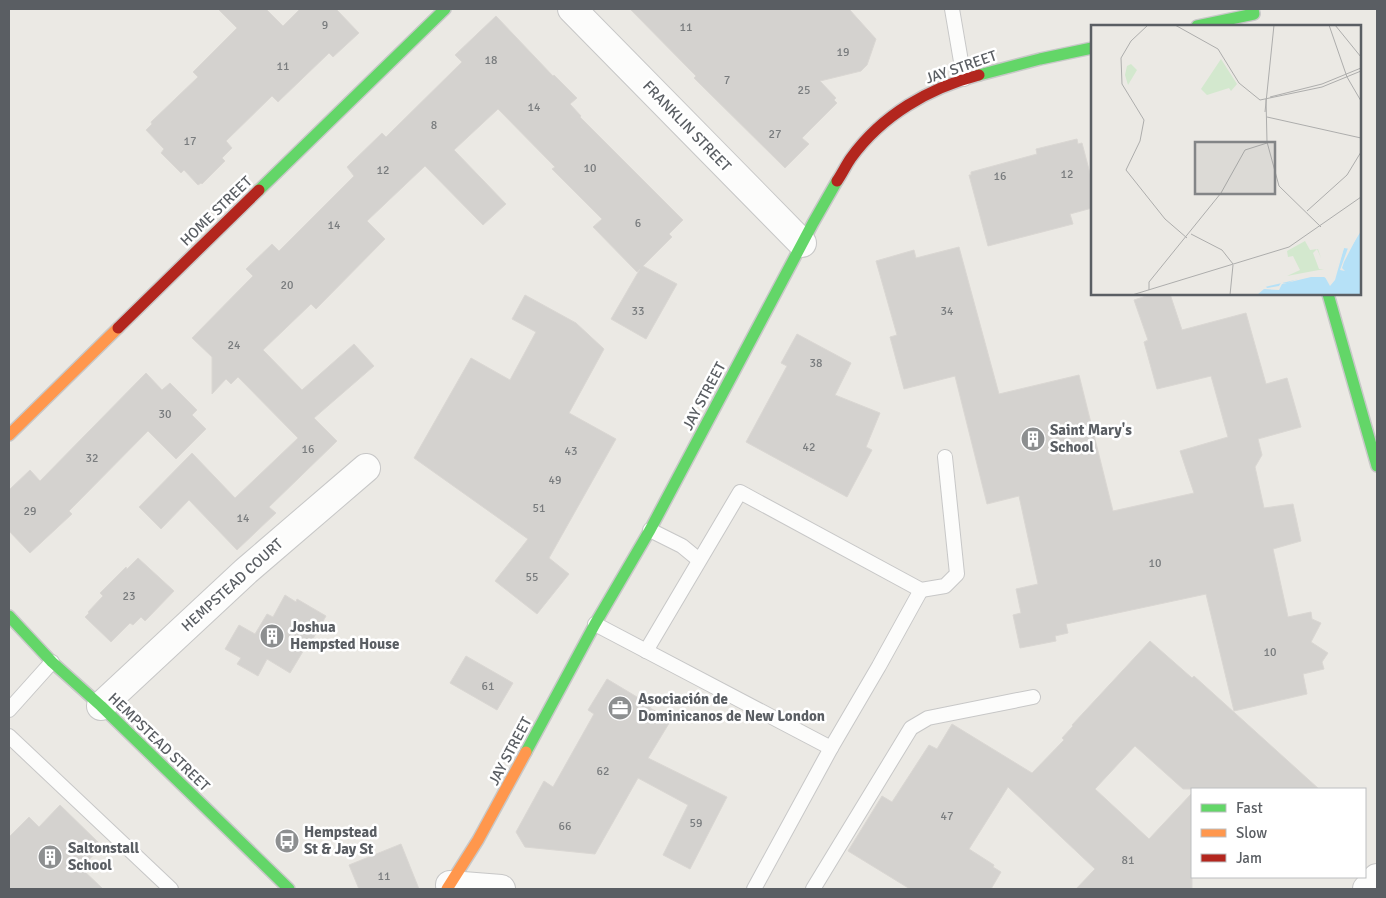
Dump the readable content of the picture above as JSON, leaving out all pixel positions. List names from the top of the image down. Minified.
{"streets":{"main road":["JAY STREET","HOME STREET","HEMPSTEAD STREET"],"street":["FRANKLIN STREET","HEMPSTEAD COURT"]},"crossings":[["JAY STREET","FRANKLIN STREET"],["HEMPSTEAD COURT","HEMPSTEAD STREET"]],"places":{"building":["Saint Mary's School","Joshua Hempsted House","Saltonstall School"],"office":["Asociación de Dominicanos de New London"],"bus stop":["Hempstead St & Jay St"]},"house_numbers":["9","11","19","18","11","7","25","14","8","27","17","10","12","12","16","6","14","20","33","34","24","38","30","42","16","43","32","49","51","29","14","10","55","23","10","61","62","47","59","66","81","11"],"legend":["Fast","Slow","Jam"]}
